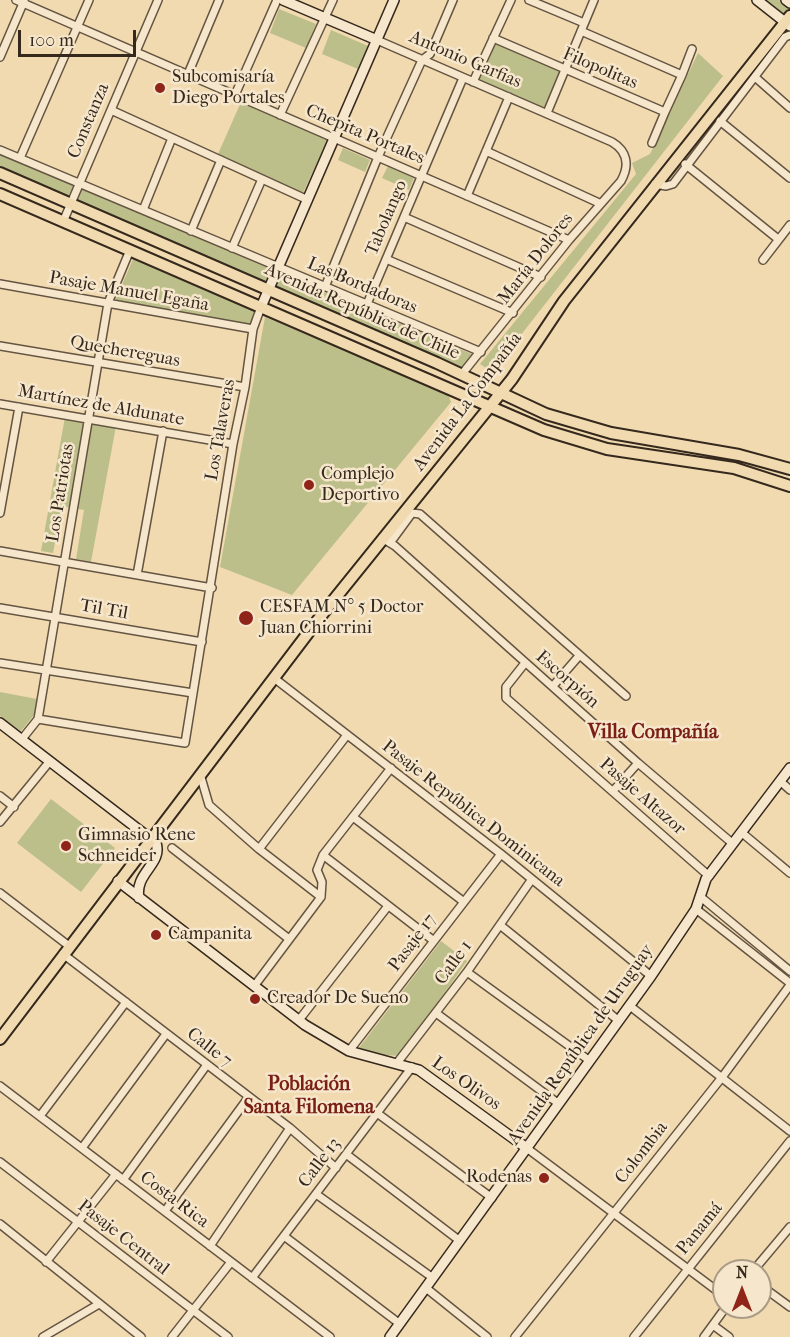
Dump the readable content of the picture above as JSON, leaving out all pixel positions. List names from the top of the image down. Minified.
{"streets":{"main road":["Avenida República de Chile","Avenida La Compañía"],"street":["Antonio Garfias","Filopolitas","Constanza","Chepita Portales","Tabolango","María Dolores","Las Bordadoras","Pasaje Manuel Egaña","Quechereguas","Martínez de Aldunate","Los Talaveras","Los Patriotas","Til Til","Escorpión","Pasaje Altazor","Pasaje República Dominicana","Pasaje 17","Calle 1","Avenida República de Uruguay","Calle 7","Los Olivos","Colombia","Calle 13","Costa Rica","Panamá","Pasaje Central"]},"crossings":[["Antonio Garfias","Tabolango"],["Antonio Garfias","María Dolores"],["Antonio Garfias","Los Talaveras"],["Constanza","Chepita Portales"],["Constanza","Las Bordadoras"],["Constanza","Avenida República de Chile"],["Chepita Portales","Tabolango"],["Chepita Portales","María Dolores"],["Chepita Portales","Los Talaveras"],["Tabolango","Las Bordadoras"],["María Dolores","Las Bordadoras"],["María Dolores","Avenida República de Chile"],["Las Bordadoras","Los Talaveras"],["Pasaje Manuel Egaña","Los Talaveras"],["Pasaje Manuel Egaña","Los Patriotas"],["Avenida República de Chile","Avenida La Compañía"],["Avenida República de Chile","Los Talaveras"],["Avenida República de Chile","Los Patriotas"],["Quechereguas","Los Talaveras"],["Quechereguas","Los Patriotas"],["Avenida La Compañía","Escorpión"],["Avenida La Compañía","Pasaje República Dominicana"],["Avenida La Compañía","Calle 7"],["Avenida La Compañía","Los Olivos"],["Martínez de Aldunate","Los Talaveras"],["Martínez de Aldunate","Los Patriotas"],["Los Talaveras","Los Patriotas"],["Los Talaveras","Til Til"],["Los Patriotas","Til Til"],["Escorpión","Pasaje Altazor"],["Escorpión","Avenida República de Uruguay"],["Pasaje Altazor","Avenida República de Uruguay"],["Pasaje República Dominicana","Pasaje 17"],["Pasaje República Dominicana","Calle 1"],["Pasaje República Dominicana","Avenida República de Uruguay"],["Pasaje 17","Los Olivos"],["Calle 1","Los Olivos"],["Avenida República de Uruguay","Los Olivos"],["Calle 7","Calle 13"],["Los Olivos","Colombia"],["Los Olivos","Calle 13"],["Los Olivos","Panamá"],["Calle 13","Costa Rica"]],"districts":["Villa Compañía","Población Santa Filomena"],"places":["Subcomisaría Diego Portales","Complejo Deportivo","CESFAM N° 5 Doctor Juan Chiorrini","Gimnasio Rene Schneider","Campanita","Creador De Sueno","Rodenas"],"scale_bar":"100 m","north":"top"}
